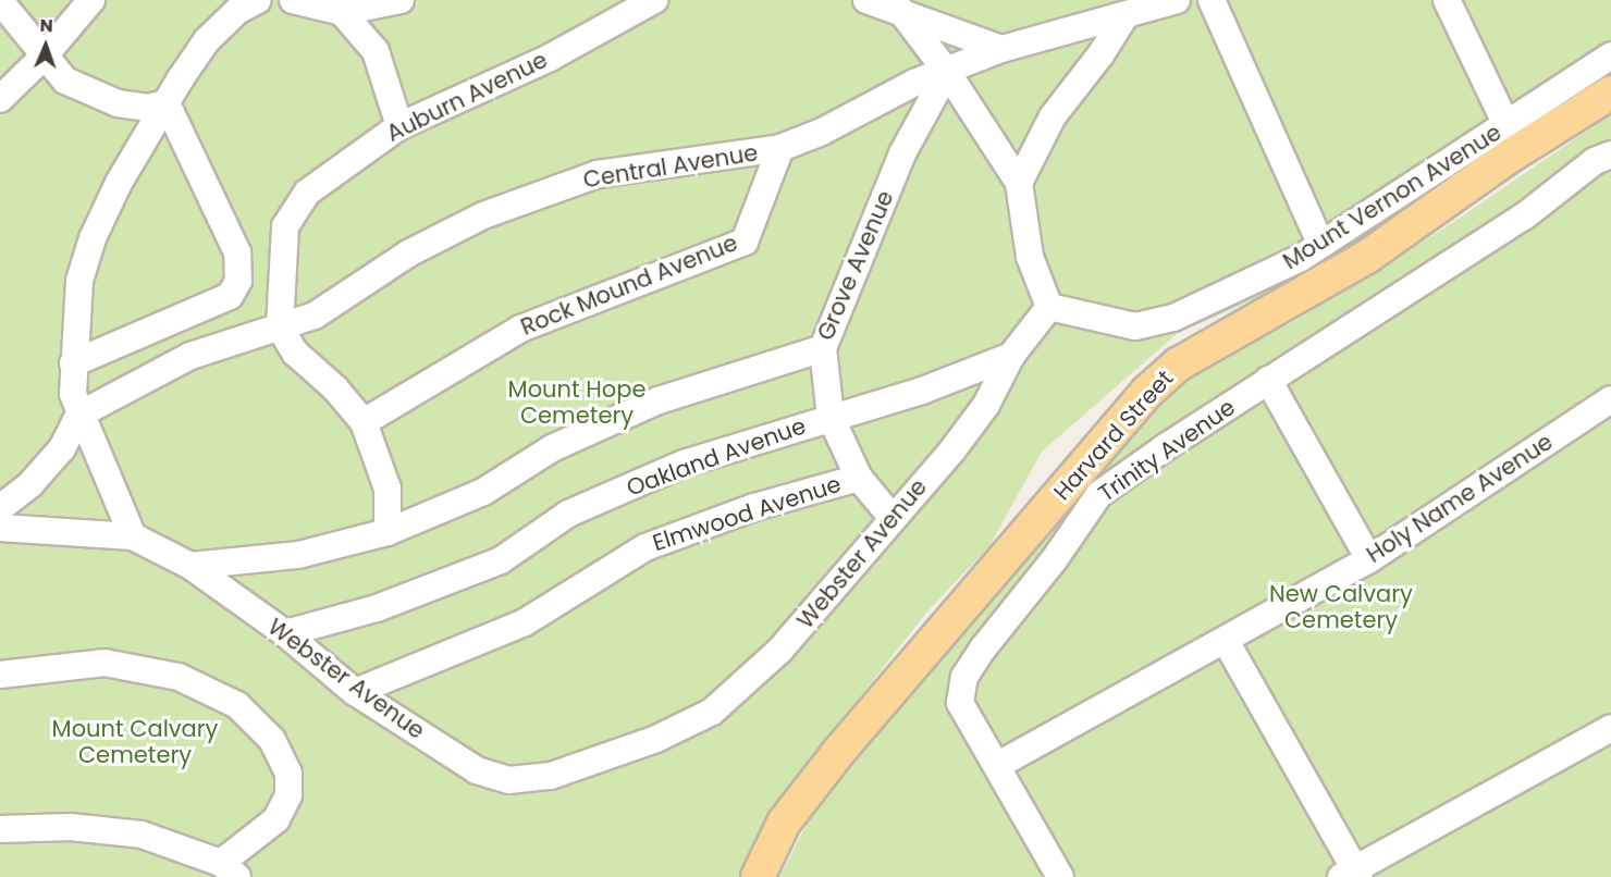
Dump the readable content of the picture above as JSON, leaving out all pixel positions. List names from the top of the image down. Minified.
{"streets":{"main road":["Harvard Street"],"lane":["Auburn Avenue","Central Avenue","Mount Vernon Avenue","Grove Avenue","Rock Mound Avenue","Trinity Avenue","Oakland Avenue","Holy Name Avenue","Elmwood Avenue","Webster Avenue"]},"crossings":[["Auburn Avenue","Central Avenue"],["Central Avenue","Grove Avenue"],["Central Avenue","Rock Mound Avenue"],["Mount Vernon Avenue","Webster Avenue"],["Grove Avenue","Webster Avenue"],["Trinity Avenue","Holy Name Avenue"],["Oakland Avenue","Webster Avenue"],["Elmwood Avenue","Webster Avenue"]],"parks":["Mount Hope Cemetery","New Calvary Cemetery","Mount Calvary Cemetery"],"north":"top"}
